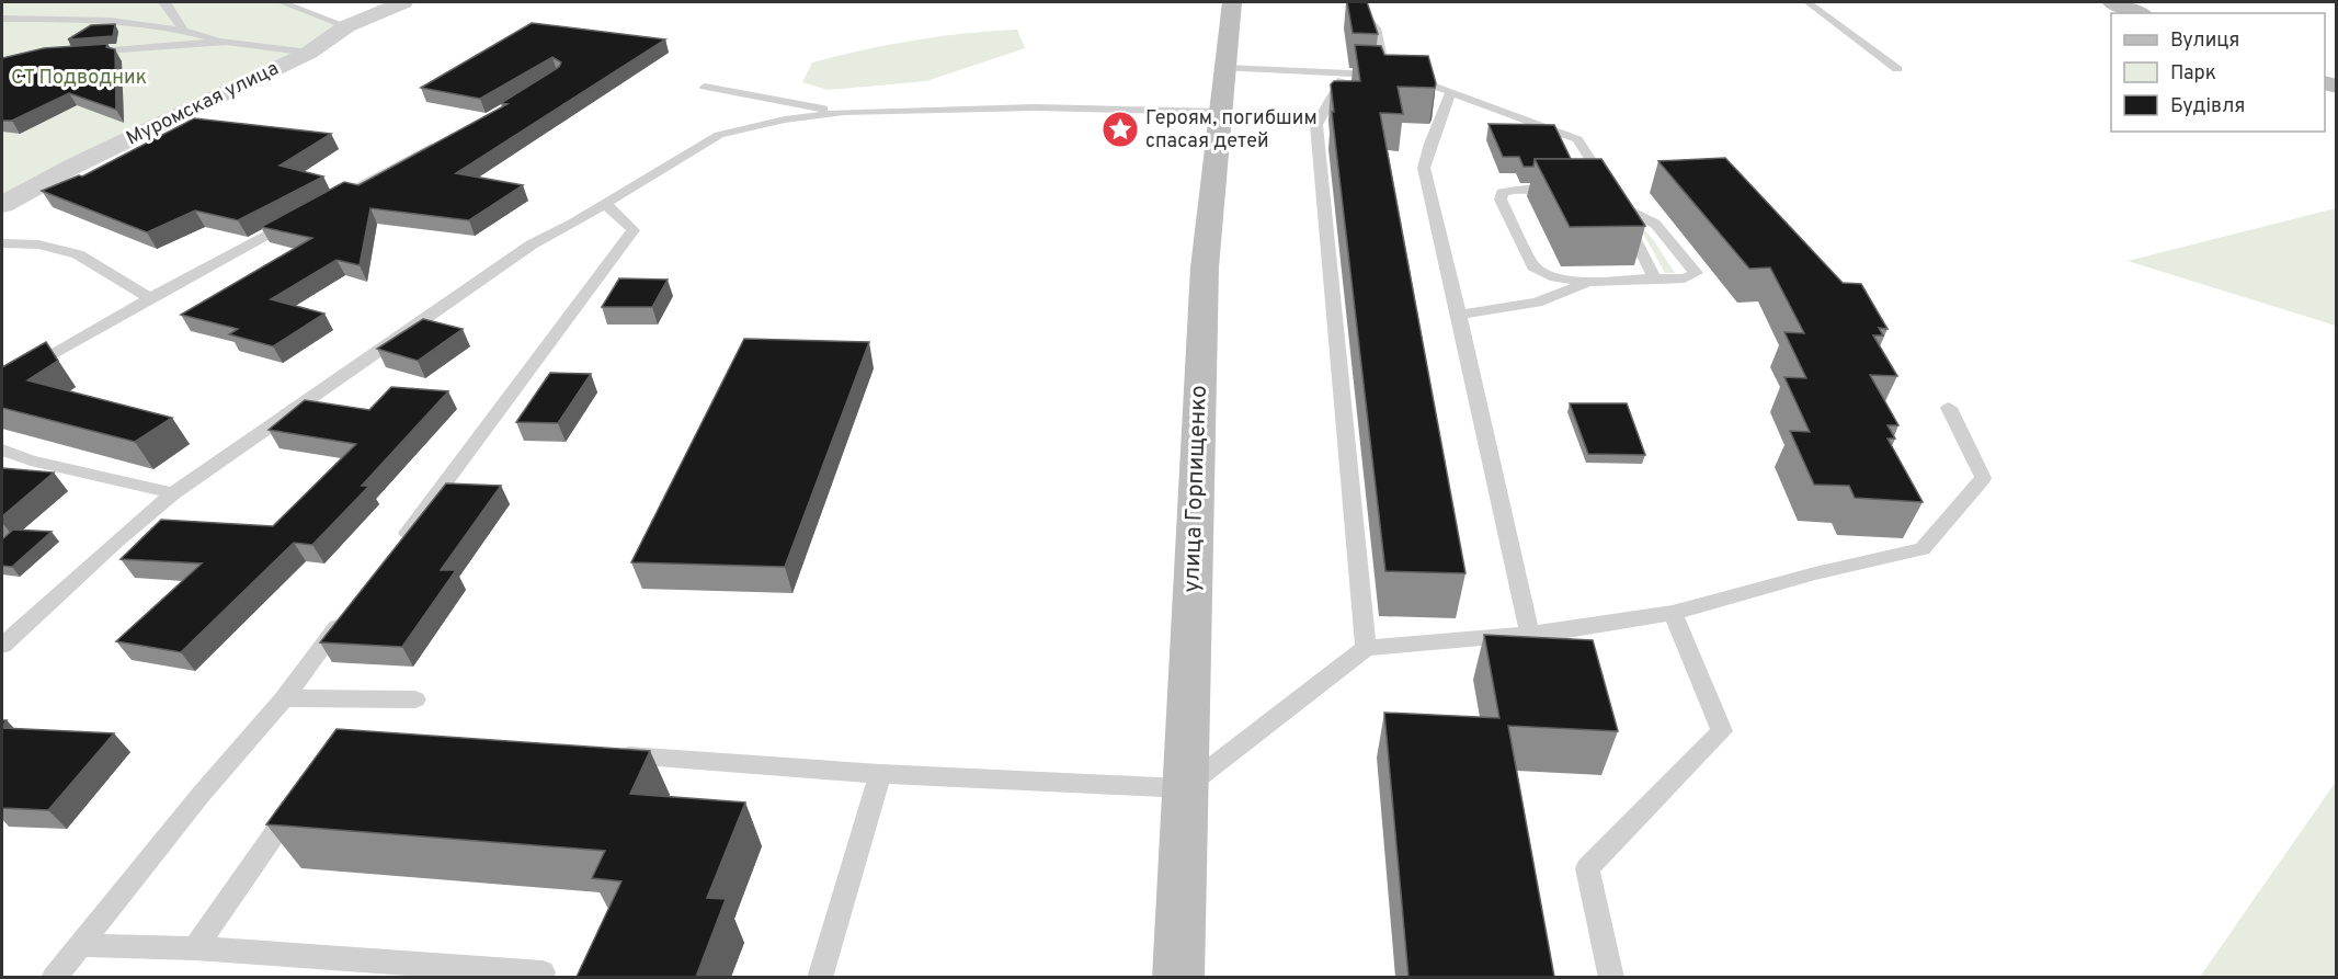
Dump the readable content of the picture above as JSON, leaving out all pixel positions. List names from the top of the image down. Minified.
{"streets":{"main road":["улица Горпищенко"],"street":["Муромская улица"]},"parks":["СТ Подводник"],"places":{"place":["Героям, погибшим спасая детей"]},"legend":["Вулиця","Парк","Будівля"]}
